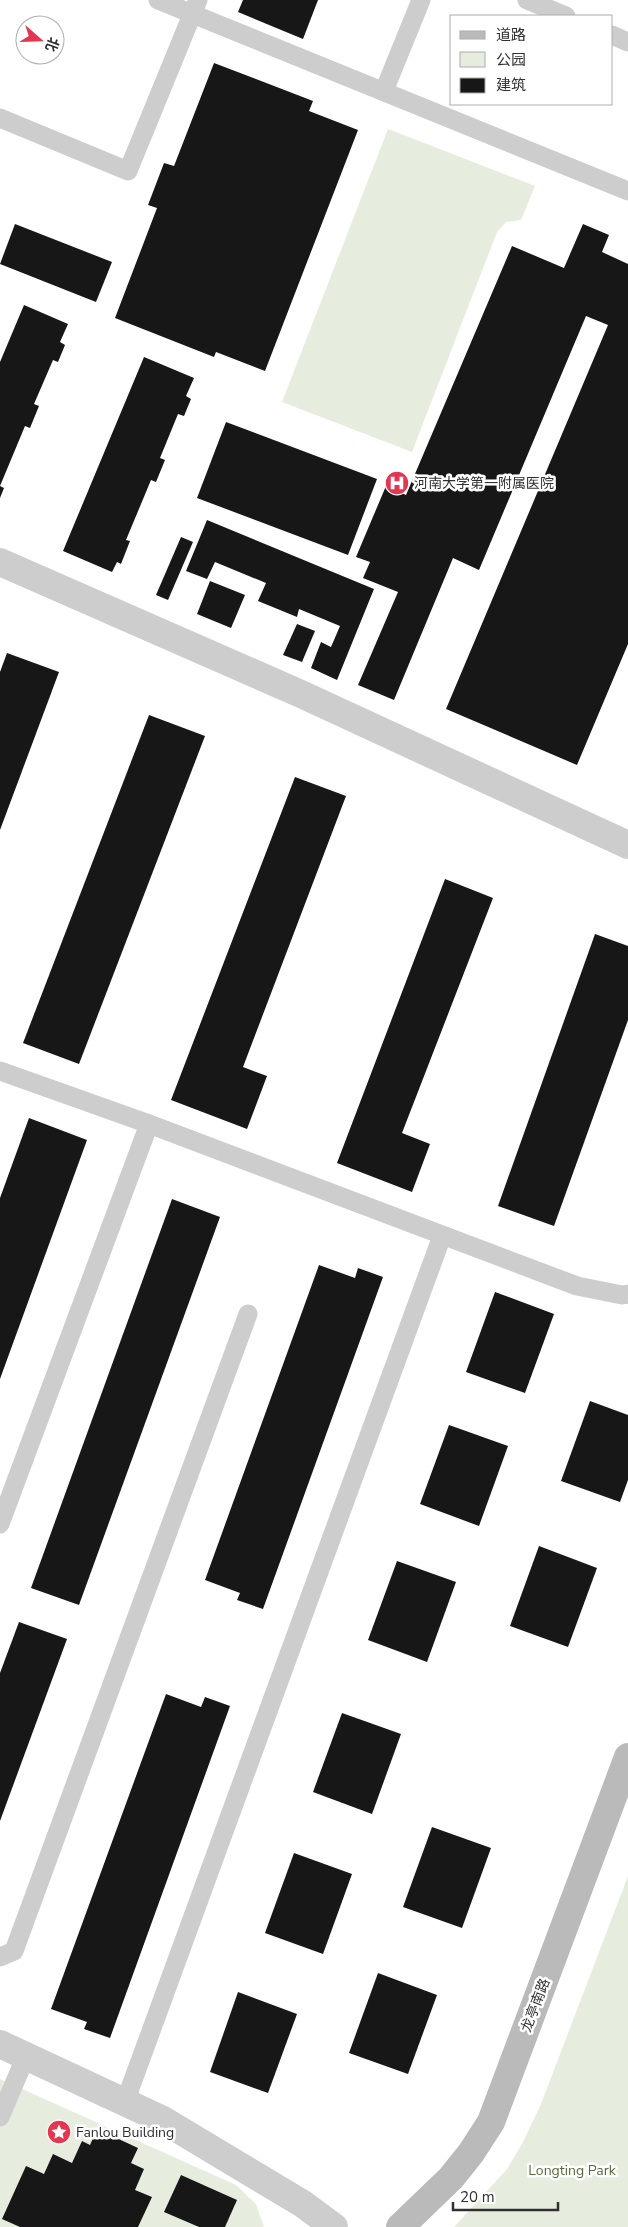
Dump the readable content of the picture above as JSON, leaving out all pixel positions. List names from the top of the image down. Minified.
{"streets":{"street":["龙亭南路"]},"parks":["Longting Park"],"places":{"hospital":["河南大学第一附属医院"],"place":["Fanlou Building"]},"legend":["道路","公园","建筑"],"scale_bar":"20 m","north":"right"}
